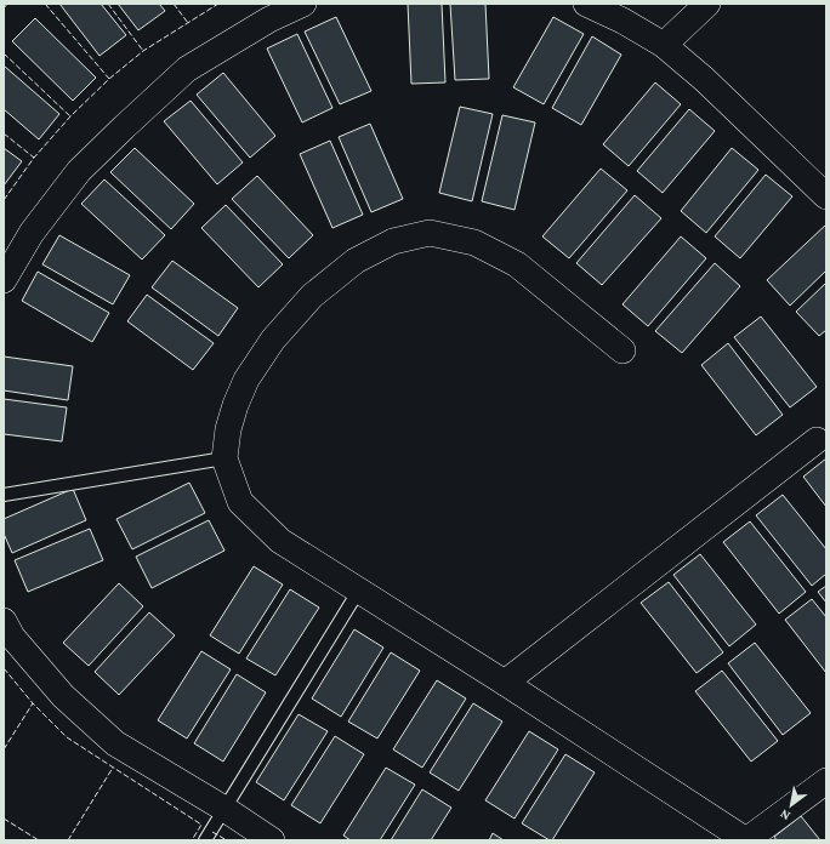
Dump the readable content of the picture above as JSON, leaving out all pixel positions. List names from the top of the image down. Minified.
{"north":"bottom left"}
